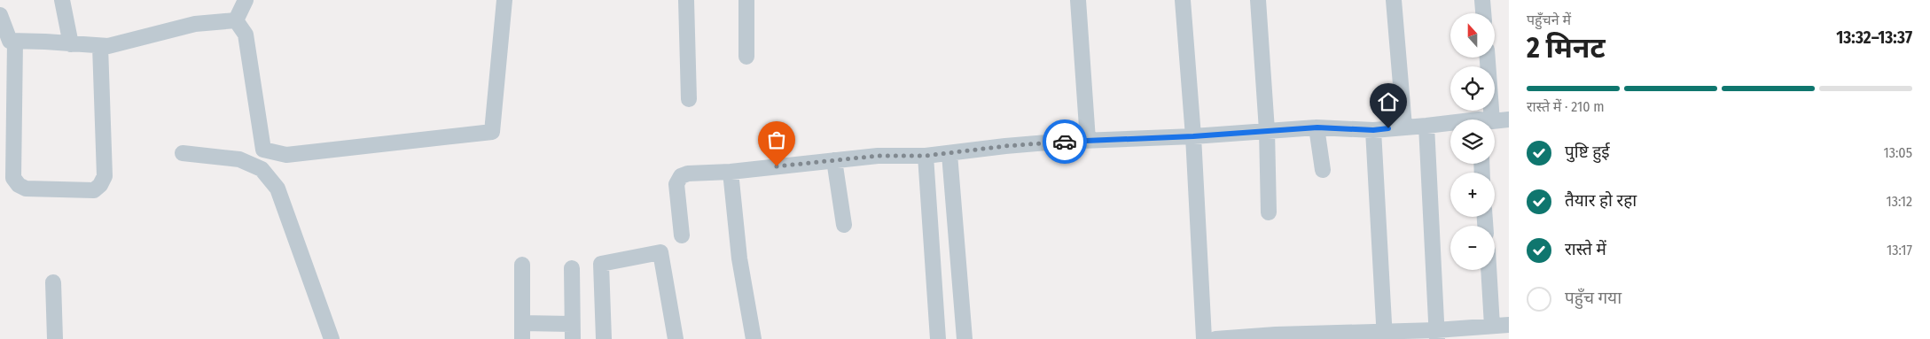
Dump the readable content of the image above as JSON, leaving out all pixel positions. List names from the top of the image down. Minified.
{"north":"top","page":{"heading":["2 मिनट","पहुँचने में","13:32–13:37"],"map_buttons":["+","−"],"bar":"रास्ते में · 210 m","list":[["पुष्टि हुई","13:05"],["तैयार हो रहा","13:12"],["रास्ते में","13:17"],"पहुँच गया"]}}
